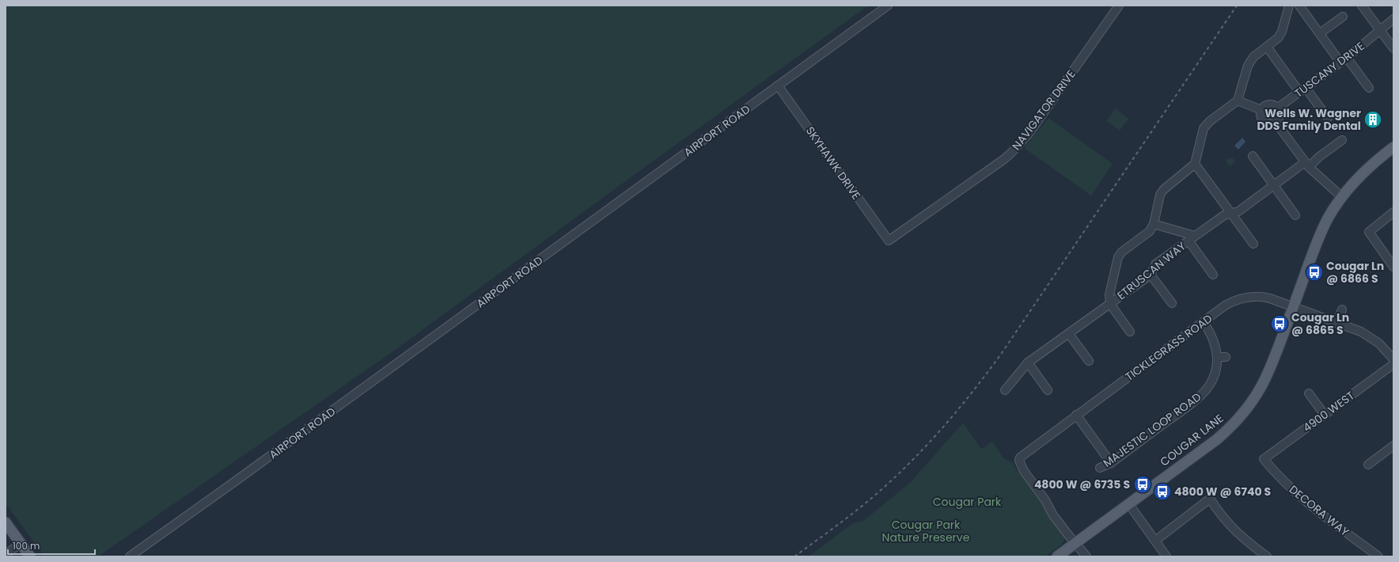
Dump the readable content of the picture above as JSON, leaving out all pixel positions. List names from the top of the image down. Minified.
{"streets":{"main road":["COUGAR LANE"],"street":["TUSCANY DRIVE","NAVIGATOR DRIVE","AIRPORT ROAD","SKYHAWK DRIVE","ETRUSCAN WAY","TICKLEGRASS ROAD","4900 WEST","MAJESTIC LOOP ROAD","DECORA WAY"]},"crossings":[["NAVIGATOR DRIVE","SKYHAWK DRIVE"],["AIRPORT ROAD","SKYHAWK DRIVE"],["TICKLEGRASS ROAD","MAJESTIC LOOP ROAD"],["TICKLEGRASS ROAD","COUGAR LANE"],["4900 WEST","DECORA WAY"]],"parks":["Cougar Park","Cougar Park Nature Preserve"],"places":{"building":["Wells W. Wagner DDS Family Dental"],"bus stop":["Cougar Ln @ 6866 S","Cougar Ln @ 6865 S","4800 W @ 6735 S","4800 W @ 6740 S"]},"scale_bar":"100 m"}
